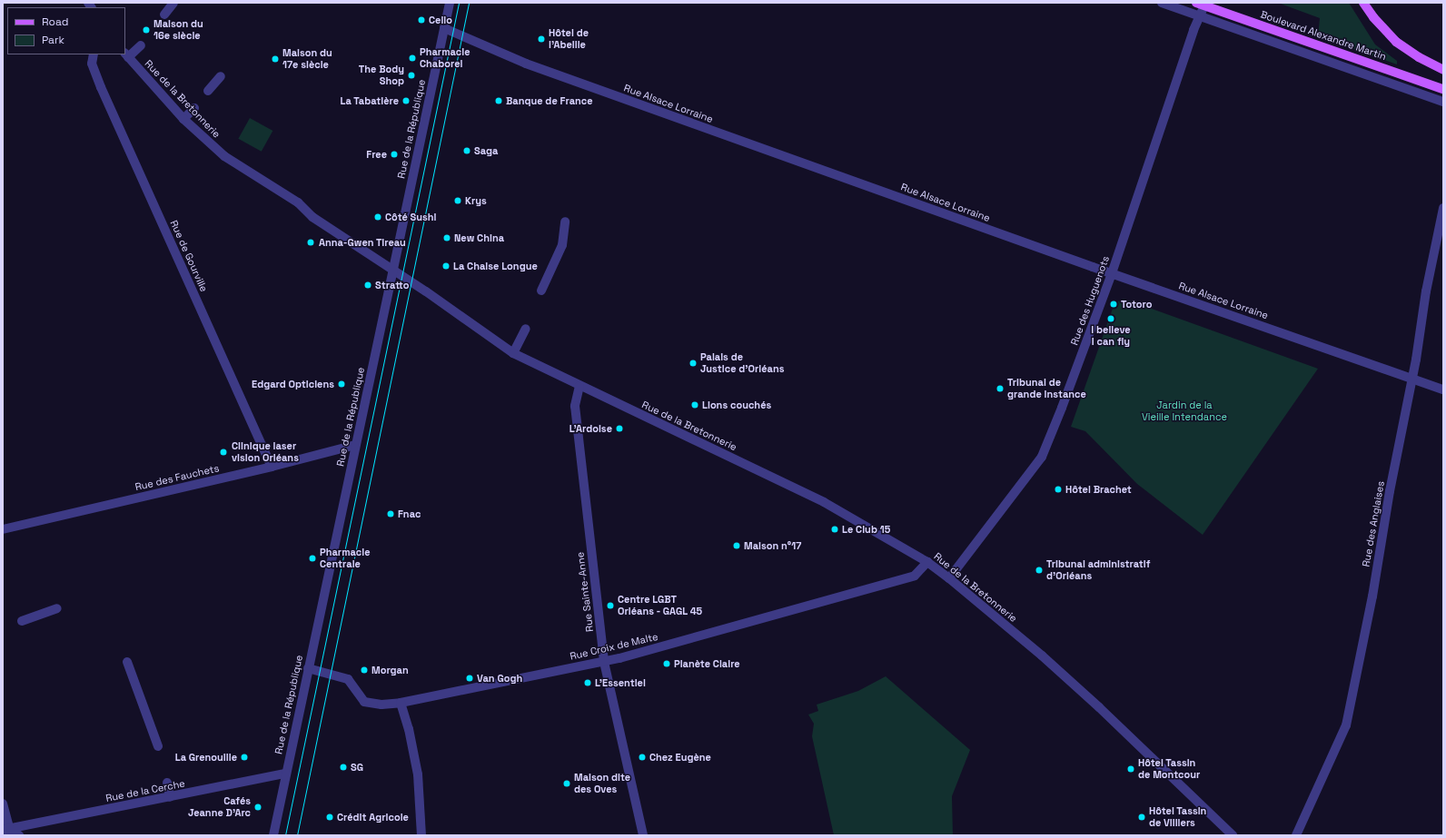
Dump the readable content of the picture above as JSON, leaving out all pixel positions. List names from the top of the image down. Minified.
{"streets":{"main road":["Boulevard Alexandre Martin"],"street":["Rue de la Bretonnerie","Rue Alsace Lorraine","Rue de la République","Rue de Gourville","Rue des Huguenots","Rue des Fauchets","Rue des Anglaises","Rue Sainte-Anne","Rue Croix de Malte","Rue de la Cerche"]},"crossings":[["Boulevard Alexandre Martin","Rue des Huguenots"],["Rue de la Bretonnerie","Rue de la République"],["Rue de la Bretonnerie","Rue des Huguenots"],["Rue de la Bretonnerie","Rue Sainte-Anne"],["Rue de la Bretonnerie","Rue Croix de Malte"],["Rue Alsace Lorraine","Rue de la République"],["Rue Alsace Lorraine","Rue des Huguenots"],["Rue Alsace Lorraine","Rue des Anglaises"],["Rue de la République","Rue des Fauchets"],["Rue de la République","Rue Croix de Malte"],["Rue de la République","Rue de la Cerche"],["Rue de Gourville","Rue des Fauchets"],["Rue Sainte-Anne","Rue Croix de Malte"]],"parks":["Jardin de la Vieille Intendance"],"places":["Celio","Maison du 16e siècle","Hôtel de l'Abeille","Pharmacie Chaborel","Maison du 17e siècle","The Body Shop","La Tabatière","Banque de France","Saga","Free","Krys","Côté Sushi","New China","Anna-Gwen Tireau","La Chaise Longue","Stratto","Totoro","I believe I can fly","Palais de Justice d'Orléans","Edgard Opticiens","Tribunal de grande instance","Lions couchés","L'Ardoise","Clinique laser vision Orléans","Hôtel Brachet","Fnac","Le Club 15","Maison n°17","Pharmacie Centrale","Tribunal administratif d'Orléans","Centre LGBT Orléans - GAGL 45","Planète Claire","Morgan","Van Gogh","L'Essentiel","La Grenouille","Chez Eugène","SG","Hôtel Tassin de Montcour","Maison dite des Oves","Cafés Jeanne D'Arc","Crédit Agricole","Hôtel Tassin de Villiers"],"legend":["Road","Park"]}
